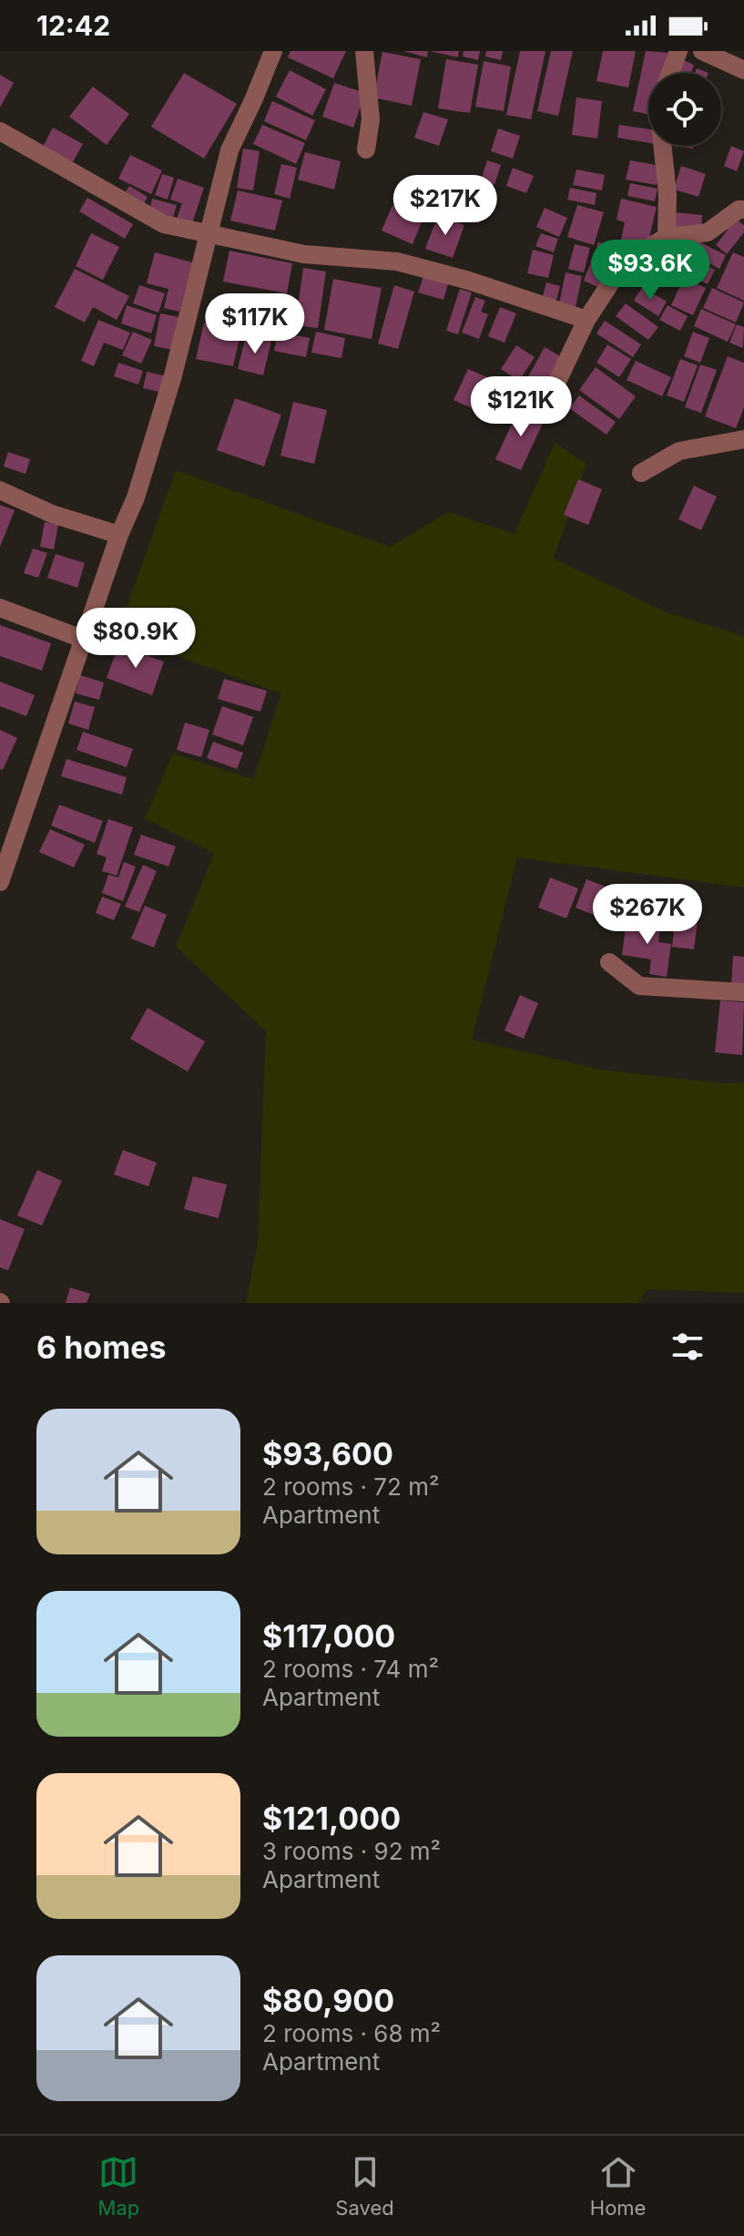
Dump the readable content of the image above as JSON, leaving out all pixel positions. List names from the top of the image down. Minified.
{"page":{"status":"12:42","price":["$217K","$93.6K","$117K","$121K","$80.9K","$267K"],"heading":"6 homes","list":[{"name":"$93,600","note":"2 rooms · 72 m² · Apartment"},{"name":"$117,000","note":"2 rooms · 74 m² · Apartment"},{"name":"$121,000","note":"3 rooms · 92 m² · Apartment"},{"name":"$80,900","note":"2 rooms · 68 m² · Apartment"}],"tabs":["Map","Saved","Home"]}}
